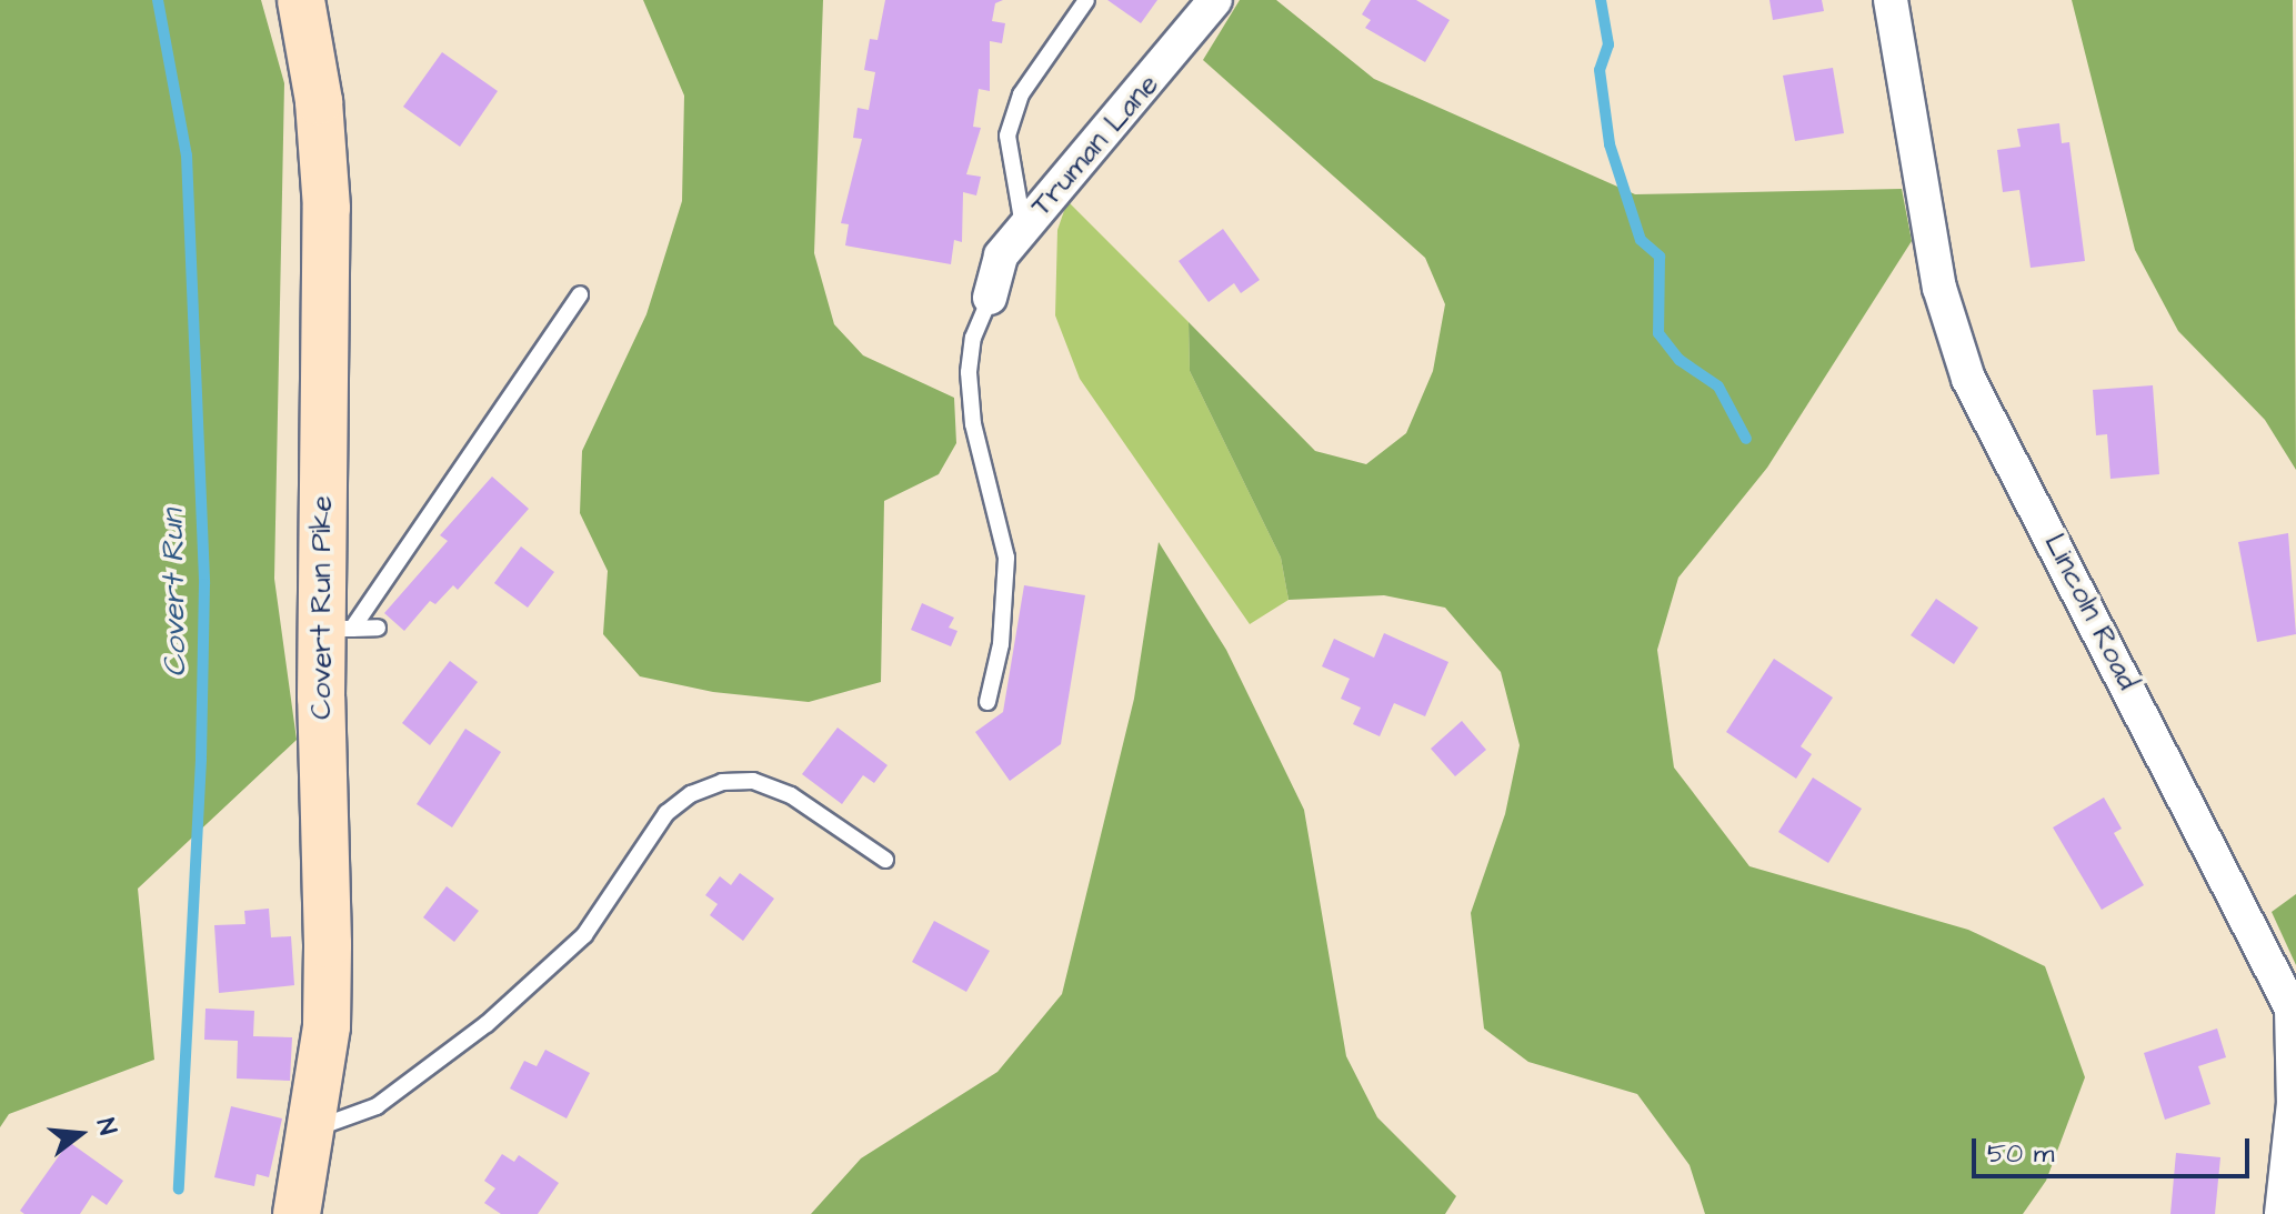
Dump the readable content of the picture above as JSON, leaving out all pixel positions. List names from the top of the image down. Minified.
{"streets":{"street":["Truman Lane","Covert Run Pike","Lincoln Road"]},"water":["Covert Run"],"scale_bar":"50 m","north":"right"}
